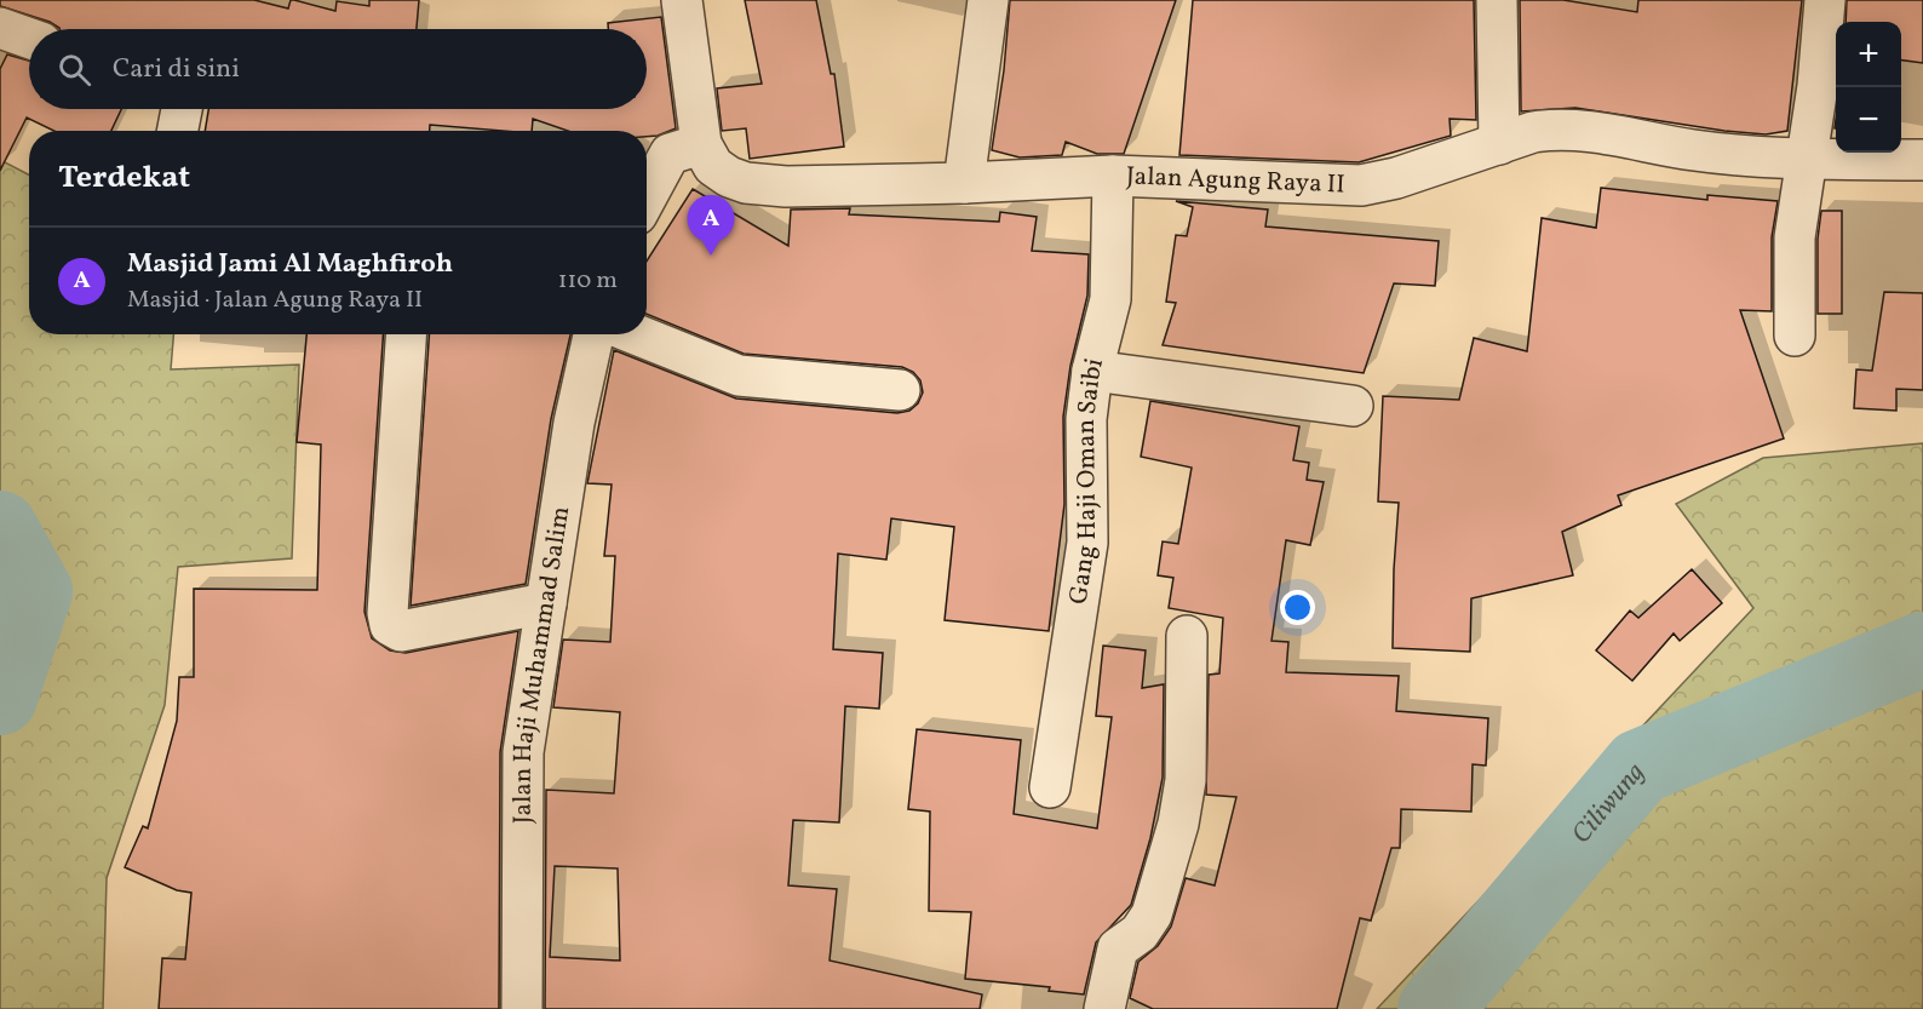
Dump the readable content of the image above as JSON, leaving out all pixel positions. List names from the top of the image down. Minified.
{"streets":{"street":["Jalan Agung Raya II","Gang Haji Oman Saibi","Jalan Haji Muhammad Salim"]},"crossings":[["Jalan Agung Raya II","Gang Haji Oman Saibi"]],"water":["Ciliwung"],"page":{"map_buttons":["+","−"],"search":"Cari di sini","heading":"Terdekat","pins":"A","list":[{"mark":"A","name":"Masjid Jami Al Maghfiroh","note":"Masjid · Jalan Agung Raya II","value":"110 m"}]}}
